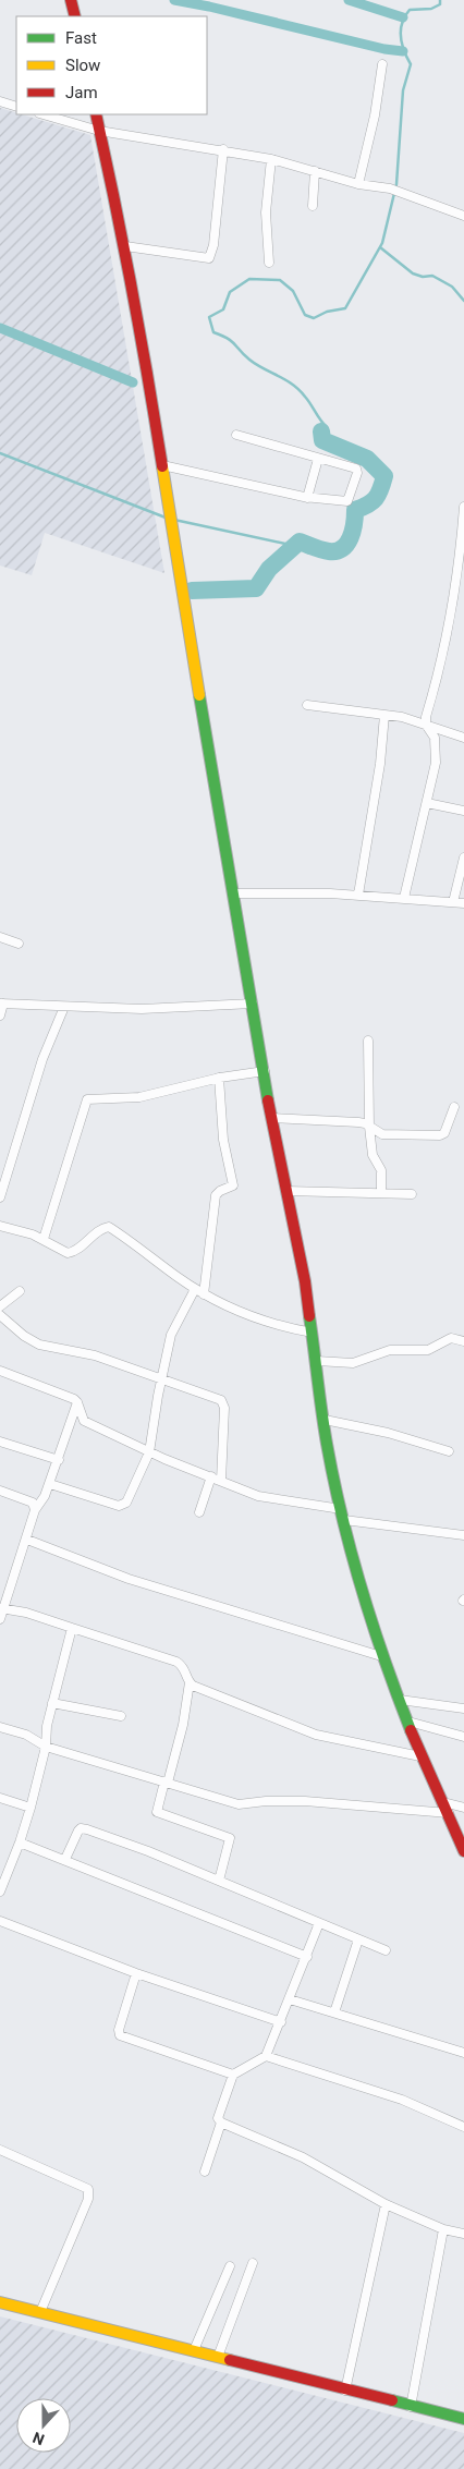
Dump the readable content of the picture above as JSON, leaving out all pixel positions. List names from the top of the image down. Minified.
{"legend":["Fast","Slow","Jam"],"north":"bottom"}
